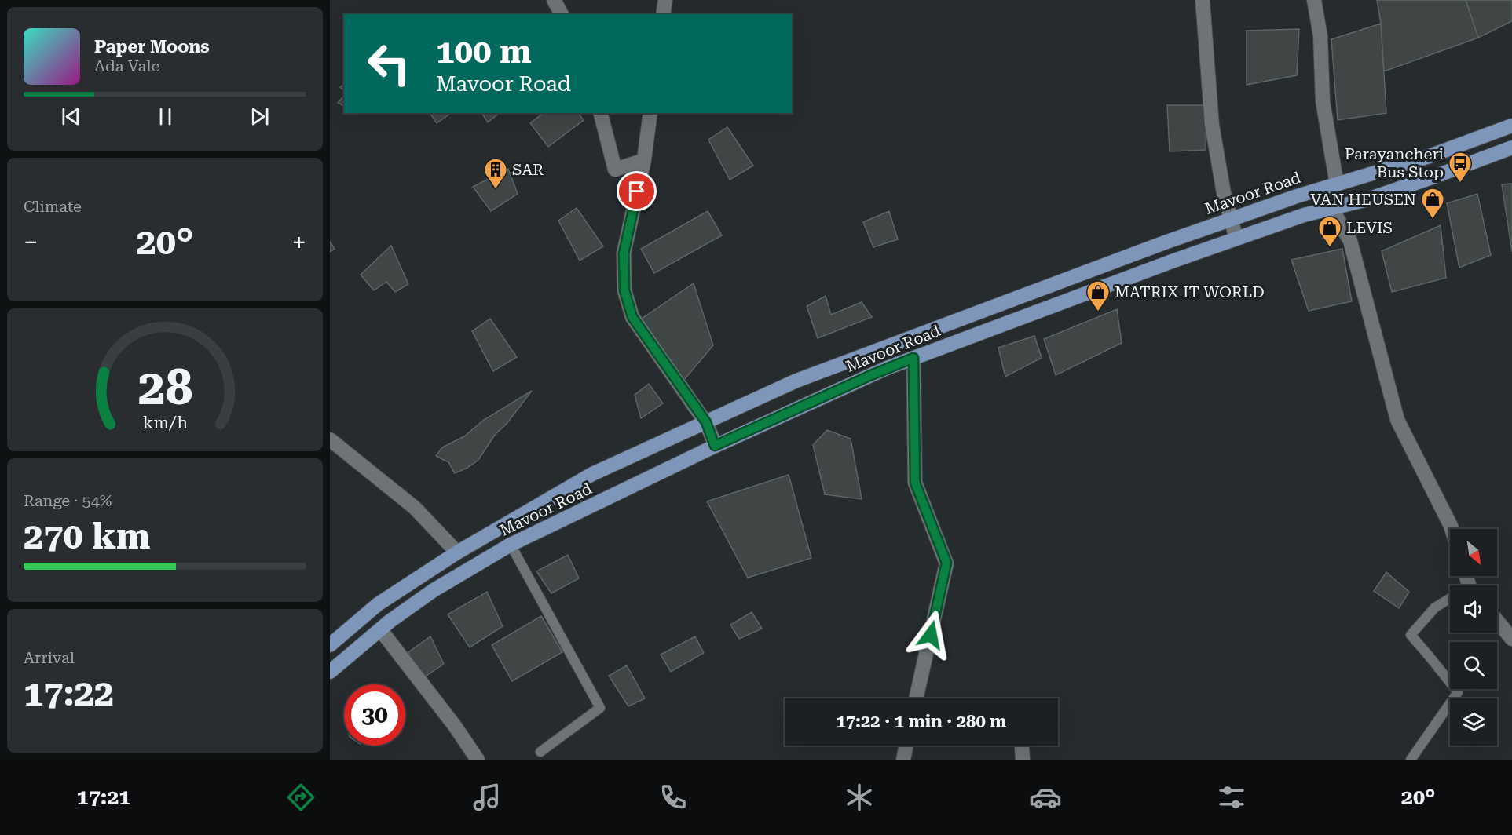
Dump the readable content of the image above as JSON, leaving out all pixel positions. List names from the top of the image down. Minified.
{"streets":{"main road":["Mavoor Road"]},"places":{"bus stop":["Parayancheri Bus Stop"],"building":["SAR"],"shop":["VAN HEUSEN","LEVIS","MATRIX IT WORLD"]},"north":"bottom right","page":{"turn":["100 m","Mavoor Road"],"song":["Paper Moons","Ada Vale"],"tile":["Climate",["Range · 54%","270 km"],["Arrival","17:22"]],"heat":["−","20°","+"],"limit":"30","trip":"17:22 · 1 min · 280 m","tabs":["17:21","20°"],"gauge":["28","km/h"]}}
